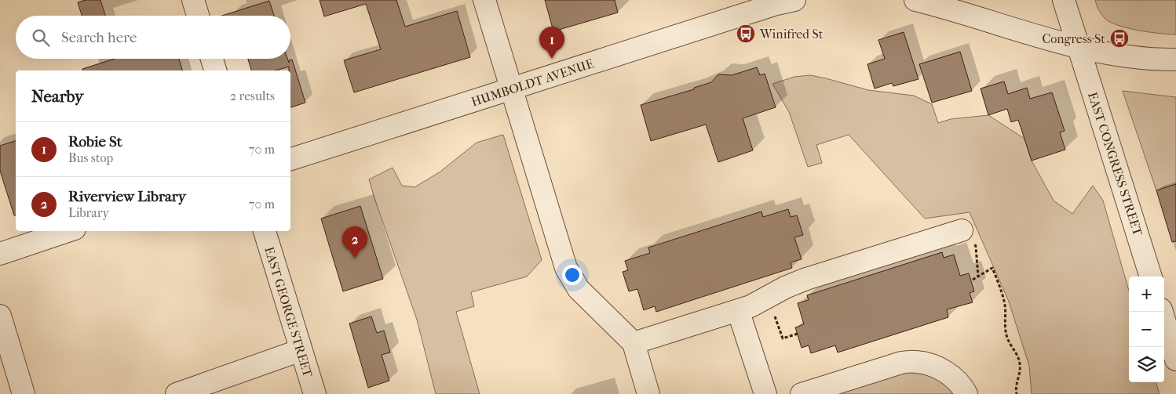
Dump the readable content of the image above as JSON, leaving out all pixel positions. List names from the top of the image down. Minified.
{"streets":{"street":["HUMBOLDT AVENUE","EAST CONGRESS STREET","EAST GEORGE STREET"]},"places":{"bus stop":["Winifred St","Congress St"]},"page":{"search":"Search here","pins":["1","2"],"heading":["Nearby","2 results"],"list":[{"mark":"1","name":"Robie St","note":"Bus stop","value":"70 m"},{"mark":"2","name":"Riverview Library","note":"Library","value":"70 m"}],"map_buttons":["+","−"]}}
